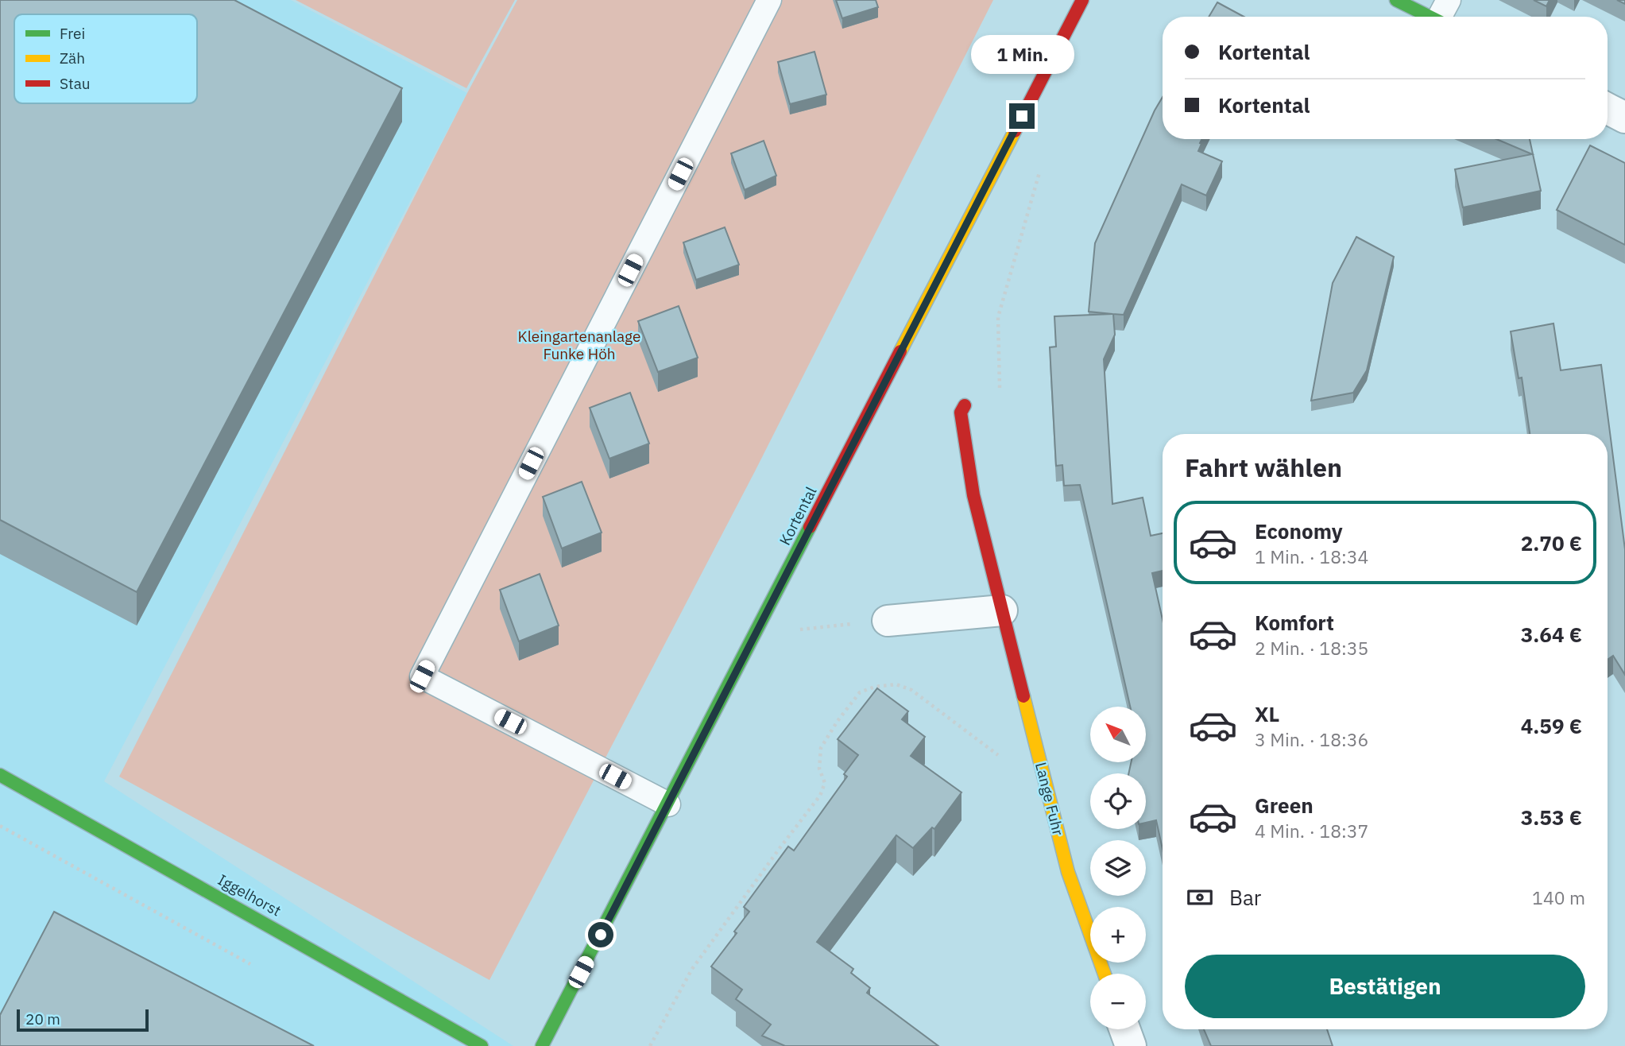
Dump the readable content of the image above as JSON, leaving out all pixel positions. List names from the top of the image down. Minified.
{"streets":{"street":["Kortental","Lange Fuhr","Iggelhorst"]},"parks":["Kleingartenanlage Funke Höh"],"legend":["Frei","Zäh","Stau"],"scale_bar":"20 m","north":"top left","page":{"banner":["Kortental","Kortental"],"bubble":"1 Min.","heading":"Fahrt wählen","list":[{"name":"Economy","note":"1 Min. · 18:34","value":"2.70 €"},{"name":"Komfort","note":"2 Min. · 18:35","value":"3.64 €"},{"name":"XL","note":"3 Min. · 18:36","value":"4.59 €"},{"name":"Green","note":"4 Min. · 18:37","value":"3.53 €"}],"map_buttons":["+","−"],"pay":["Bar","140 m"],"buttons":"Bestätigen","scale":"20 m"}}
